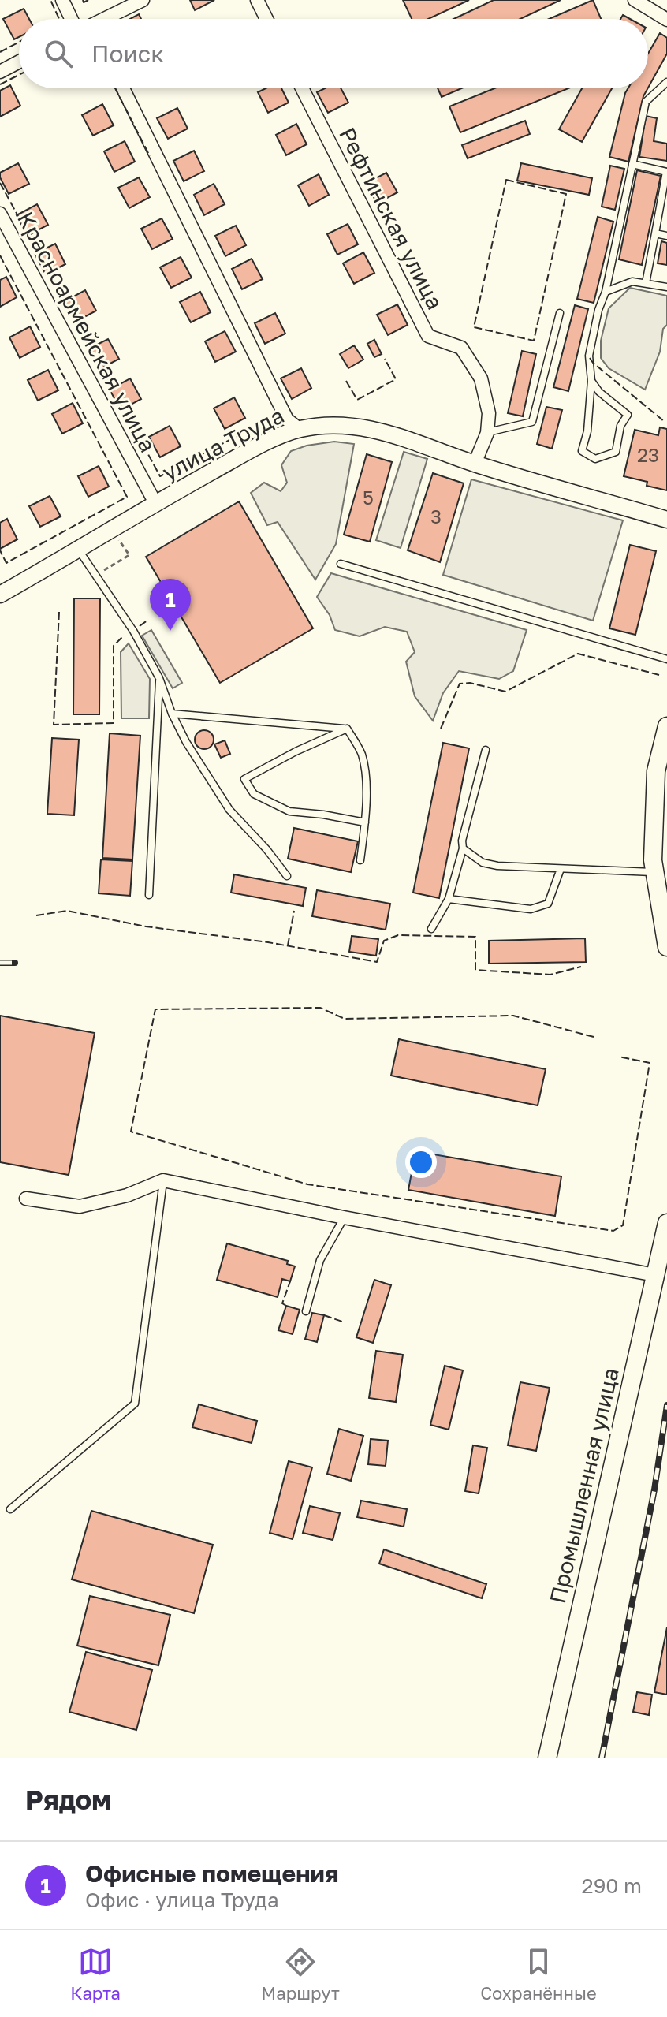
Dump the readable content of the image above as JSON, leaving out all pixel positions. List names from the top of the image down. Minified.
{"streets":{"main road":["Промышленная улица"],"street":["Рефтинская улица","Красноармейская улица","улица Труда"]},"crossings":[["Рефтинская улица","улица Труда"],["Красноармейская улица","улица Труда"]],"house_numbers":["23","5","3"],"page":{"search":"Поиск","pins":"1","heading":"Рядом","list":[{"mark":"1","name":"Офисные помещения","note":"Офис · улица Труда","value":"290 m"}],"nav":["Карта","Маршрут","Сохранённые"]}}
